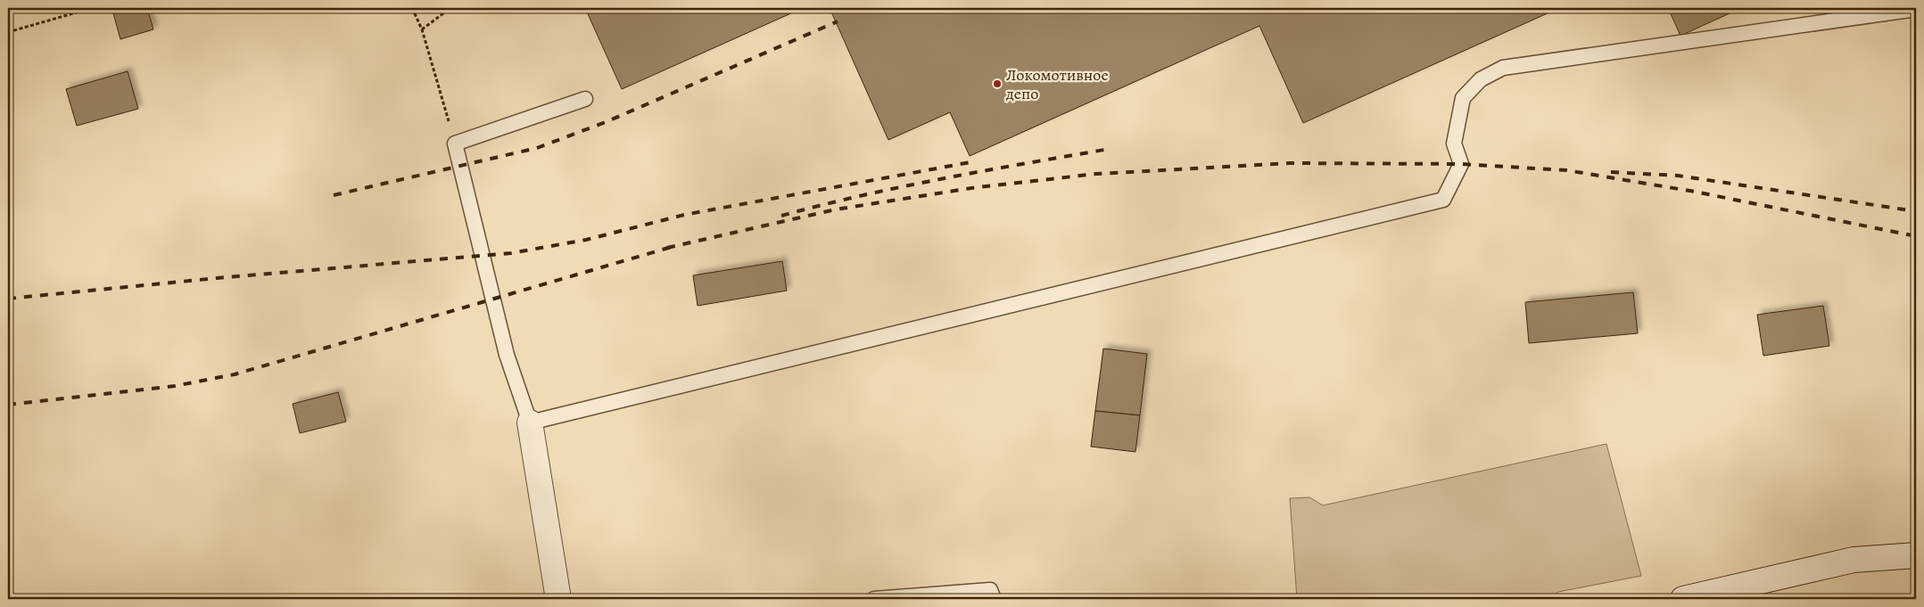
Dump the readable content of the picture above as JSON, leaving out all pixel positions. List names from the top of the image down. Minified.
{"places":["Локомотивное депо"]}
